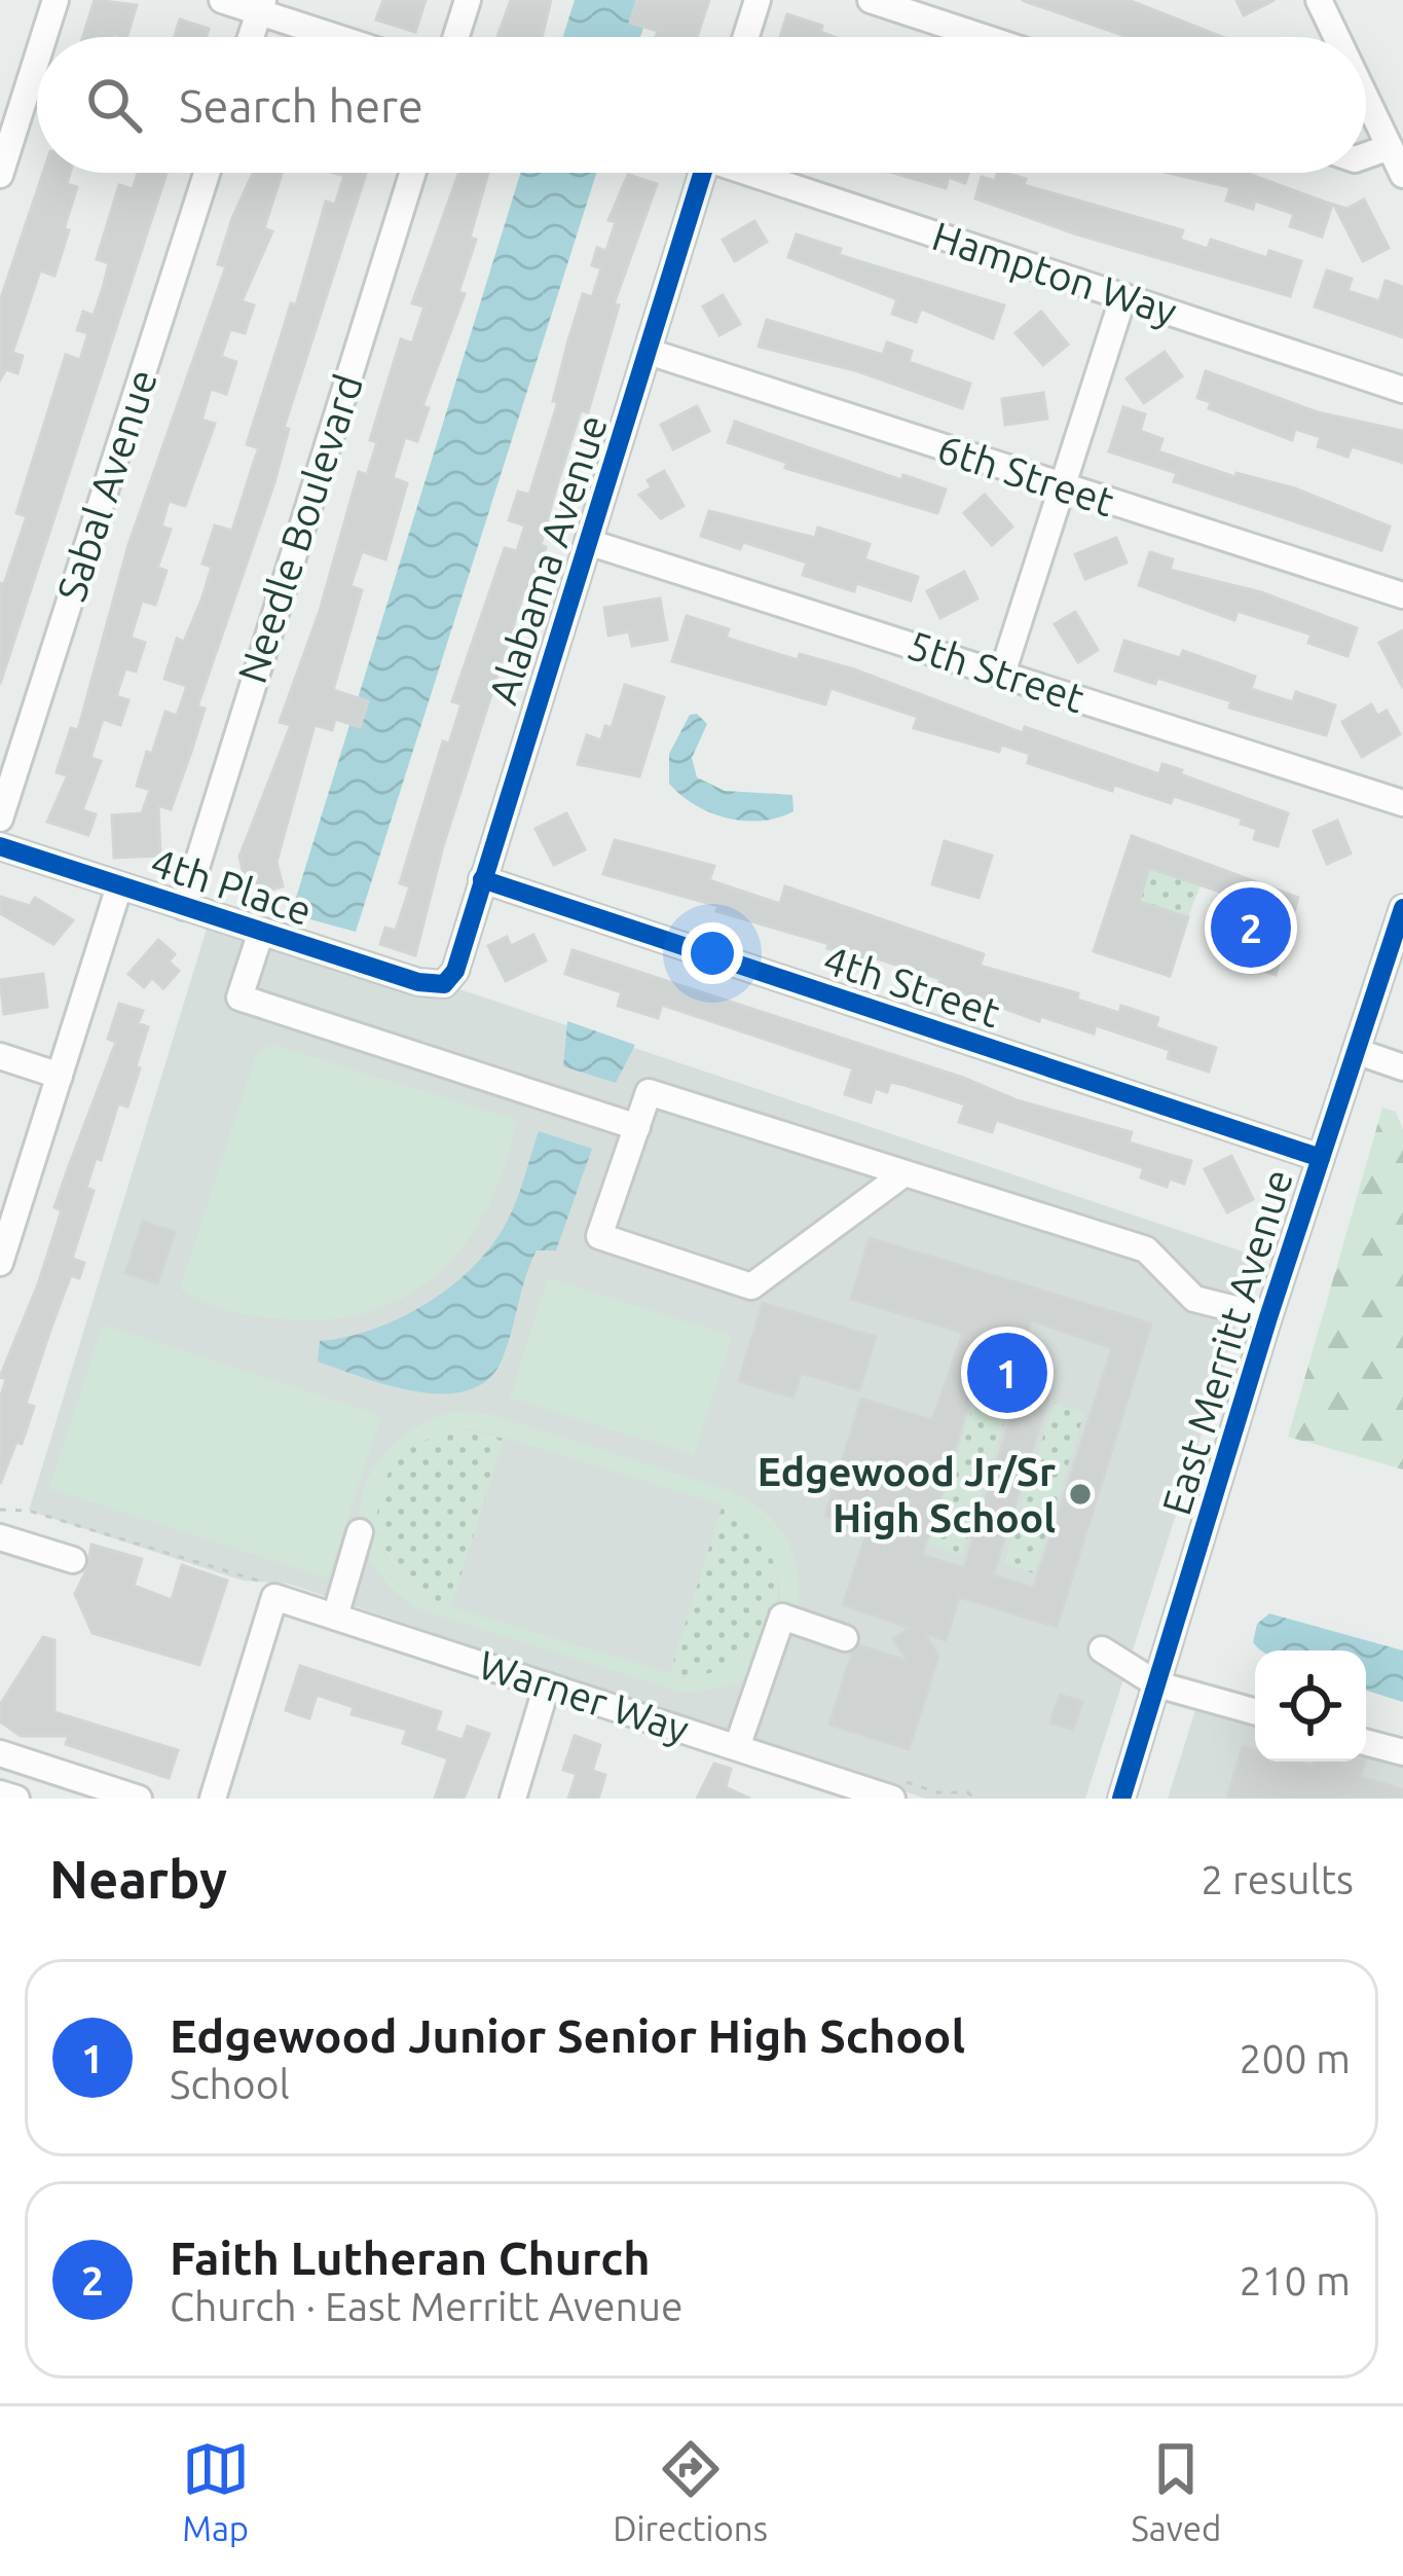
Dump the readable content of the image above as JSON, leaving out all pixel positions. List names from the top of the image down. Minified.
{"streets":{"street":["Hampton Way","6th Street","Sabal Avenue","Needle Boulevard","Alabama Avenue","5th Street","4th Place","4th Street","East Merritt Avenue","Warner Way"]},"crossings":[["6th Street","Alabama Avenue"],["Needle Boulevard","4th Place"],["Alabama Avenue","5th Street"],["Alabama Avenue","4th Place"],["Alabama Avenue","4th Street"],["4th Street","East Merritt Avenue"]],"places":["Edgewood Jr/Sr High School"],"page":{"search":"Search here","pins":["2","1"],"heading":["Nearby","2 results"],"list":[{"mark":"1","name":"Edgewood Junior Senior High School","note":"School","value":"200 m"},{"mark":"2","name":"Faith Lutheran Church","note":"Church · East Merritt Avenue","value":"210 m"}],"nav":["Map","Directions","Saved"]}}
